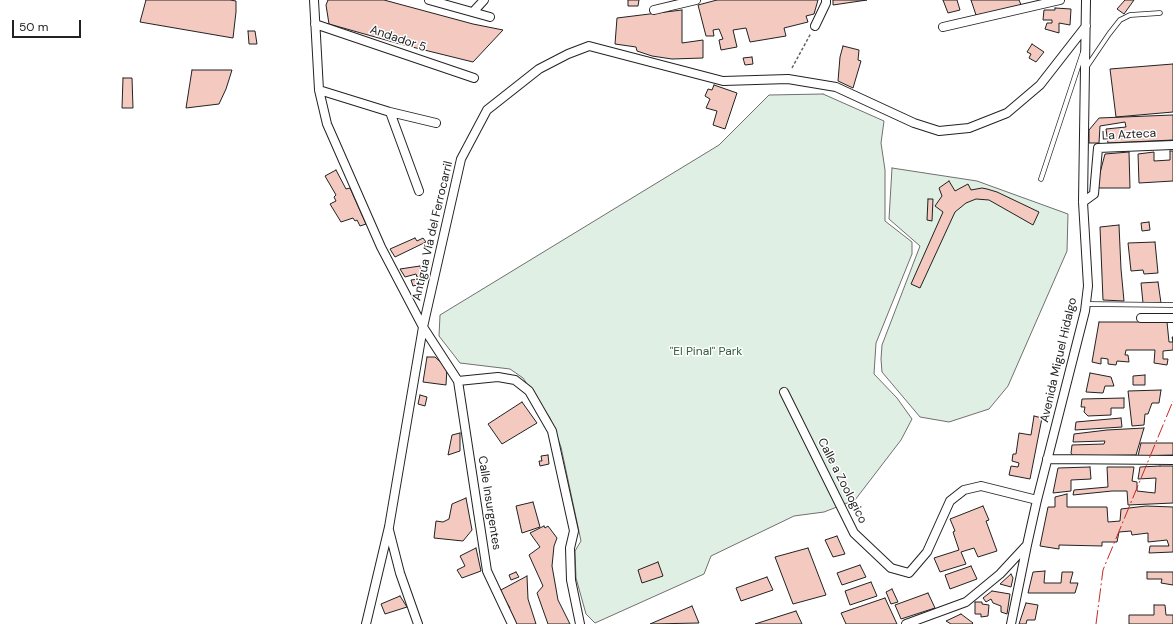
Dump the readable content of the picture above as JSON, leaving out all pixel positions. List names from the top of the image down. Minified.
{"streets":{"street":["Andador 5","La Azteca","Antigua Vía del Ferrocarril","Avenida Miguel Hidalgo","Calle a Zoologico","Calle Insurgentes"]},"crossings":[["La Azteca","Avenida Miguel Hidalgo"],["Antigua Vía del Ferrocarril","Avenida Miguel Hidalgo"],["Avenida Miguel Hidalgo","Calle a Zoologico"]],"parks":["\"El Pinal\" Park"],"scale_bar":"50 m"}
